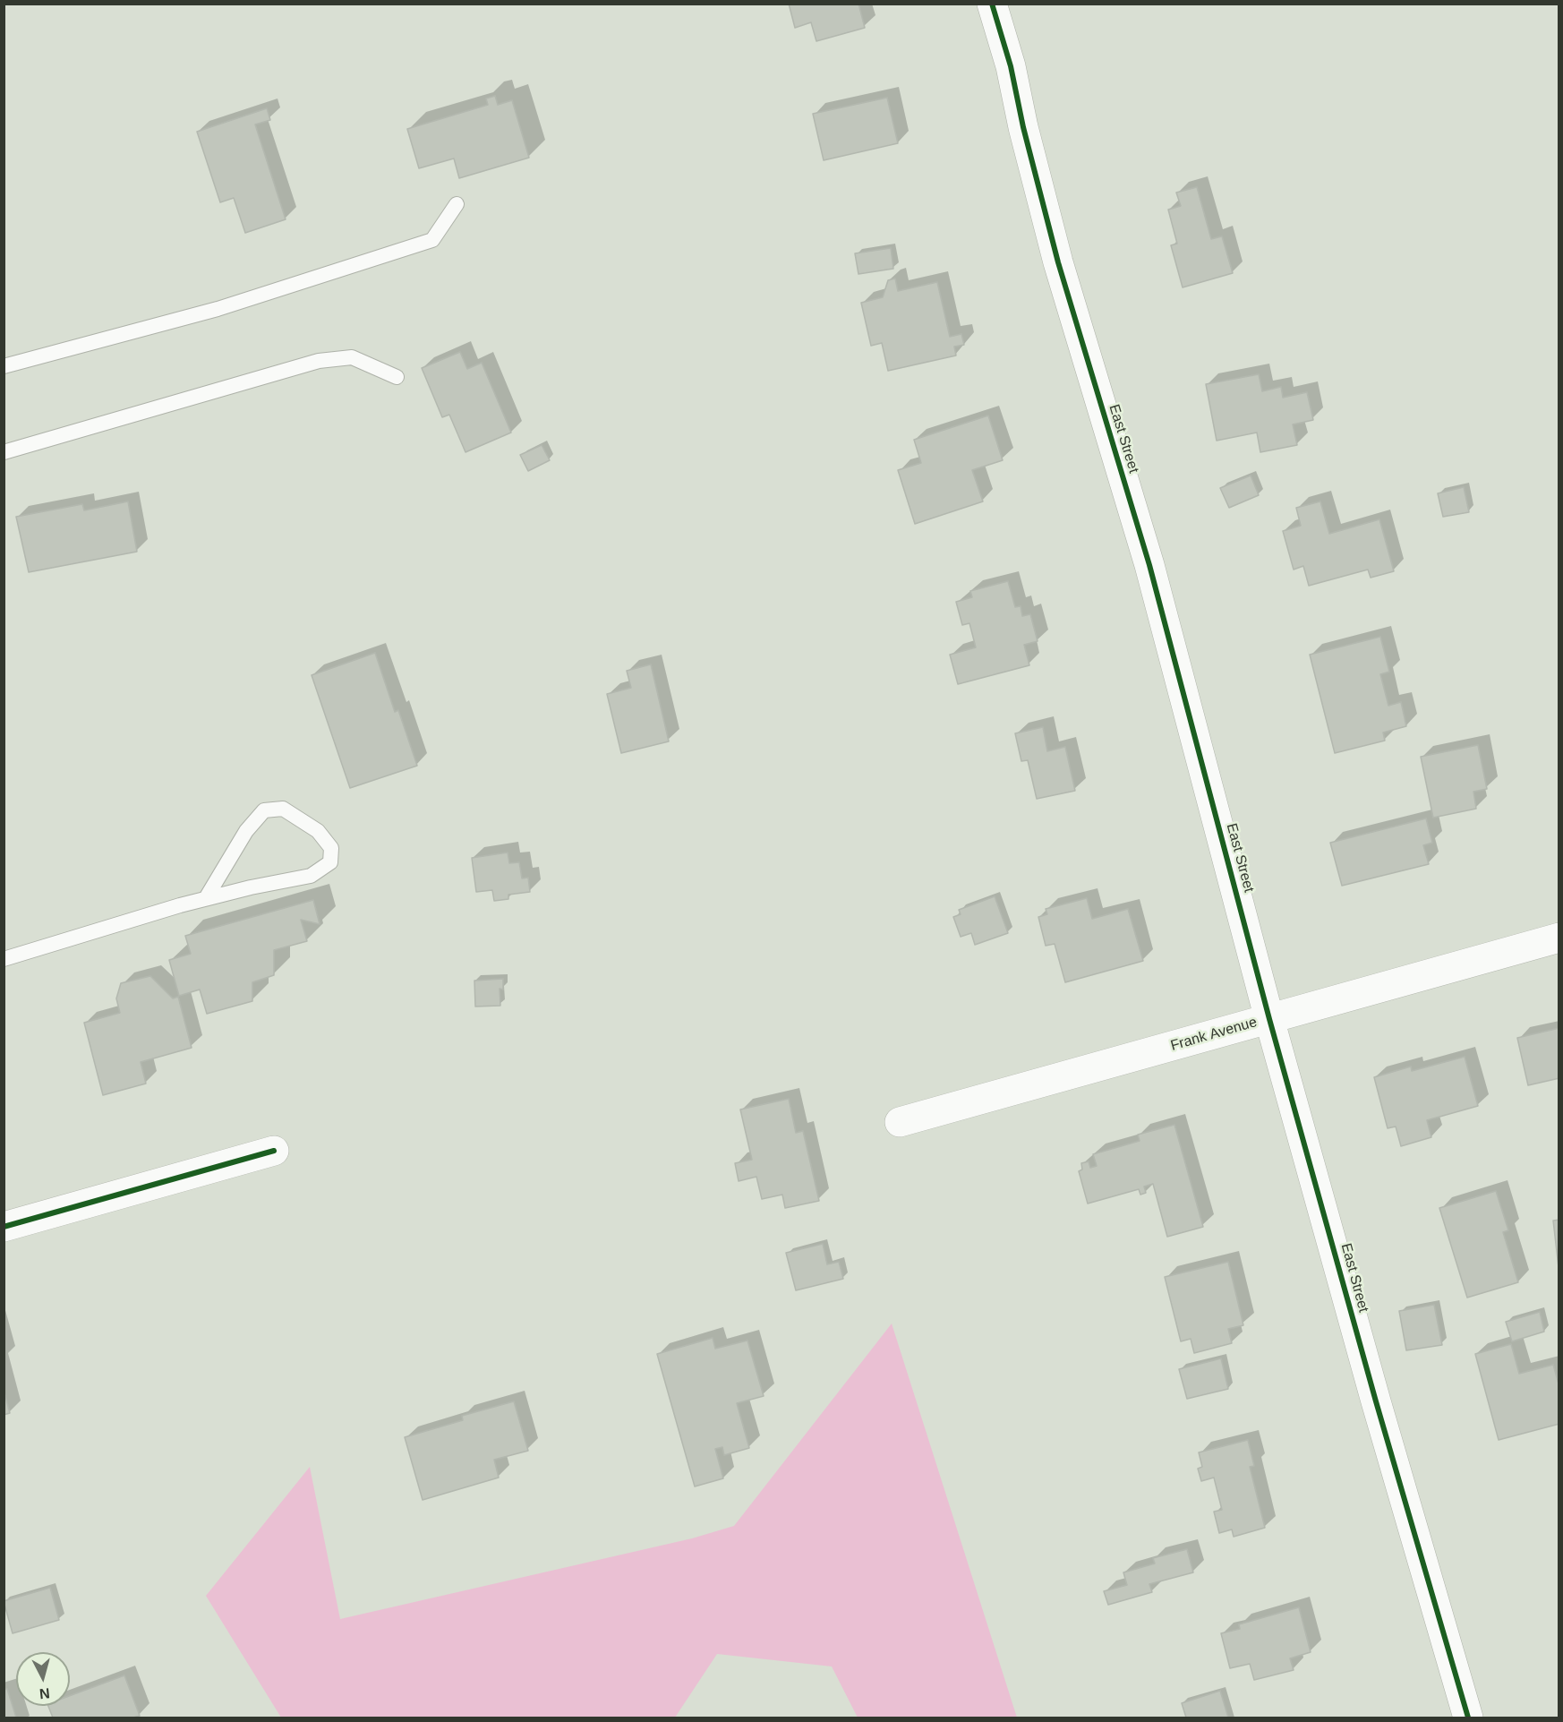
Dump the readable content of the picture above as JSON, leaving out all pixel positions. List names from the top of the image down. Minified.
{"streets":{"street":["East Street","Frank Avenue"]},"crossings":[["East Street","Frank Avenue"]],"north":"bottom"}
